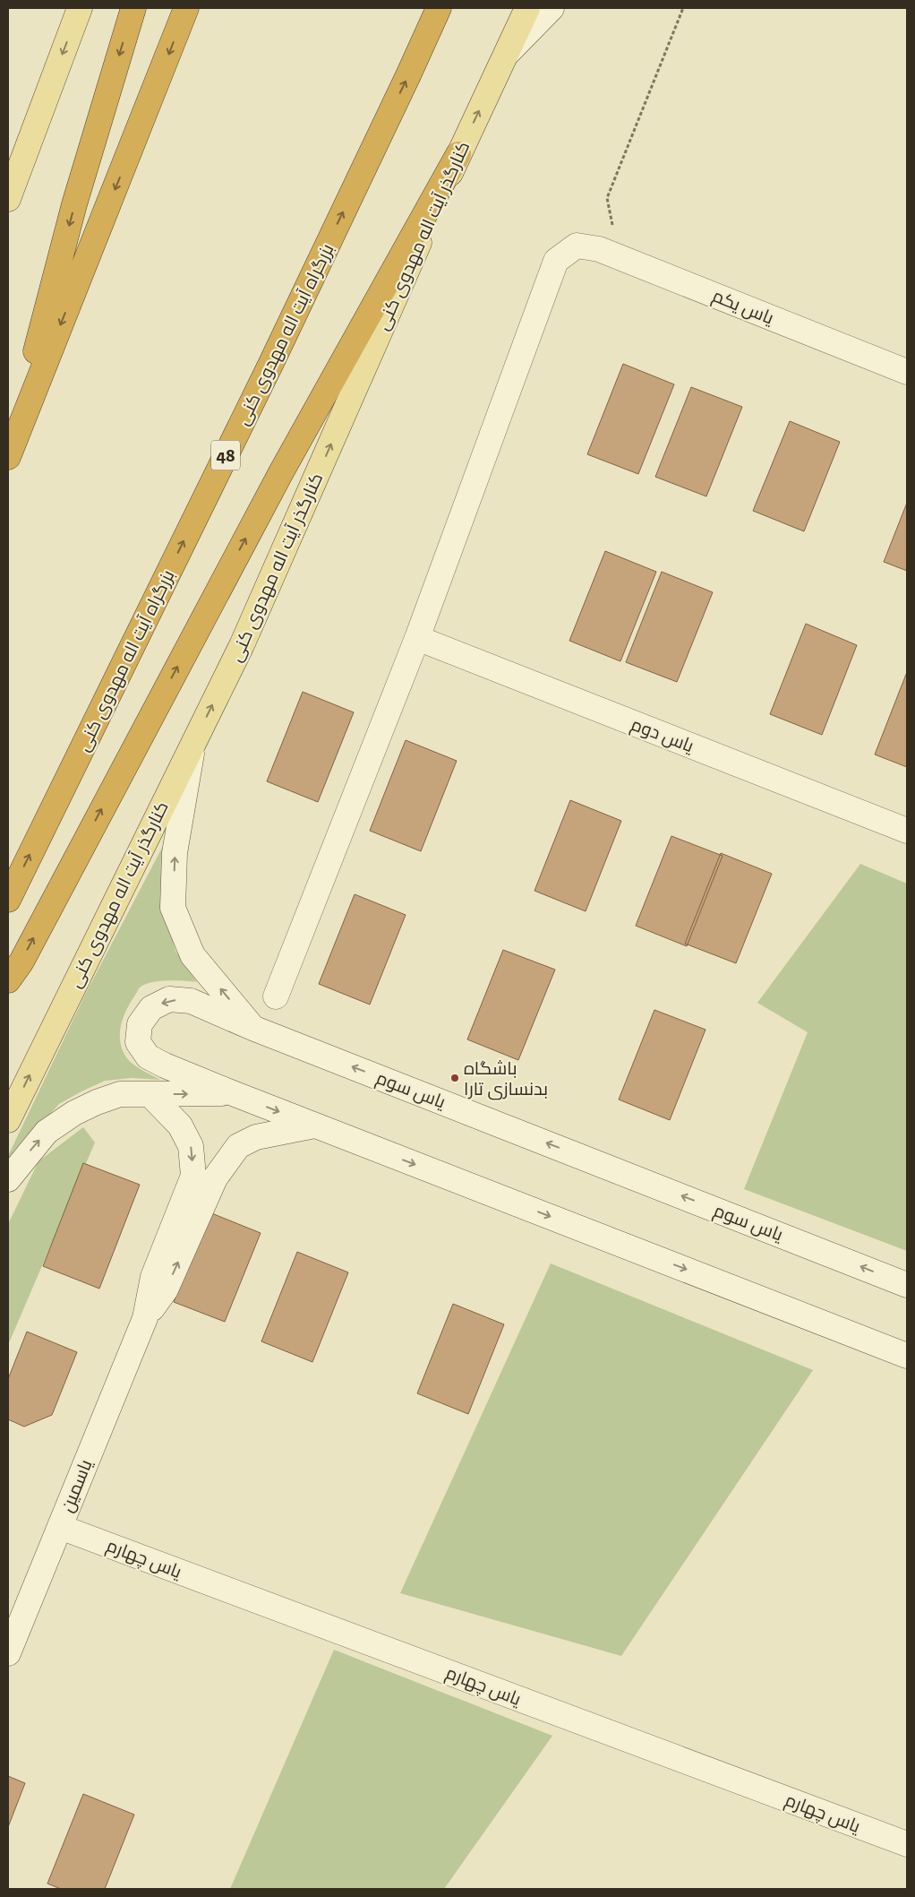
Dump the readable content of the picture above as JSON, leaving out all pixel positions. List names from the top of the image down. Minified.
{"streets":{"highway":["بزرگراه آیت اله مهدوی کنی","48"],"main road":["کنارگذر آیت اله مهدوی کنی"],"street":["یاس یکم","یاس دوم","یاس سوم","یاسمین","یاس چهارم"]},"crossings":[["کنارگذر آیت اله مهدوی کنی","یاس سوم"],["یاس یکم","یاس دوم"],["یاسمین","یاس چهارم"]],"one_way":["کنارگذر آیت اله مهدوی کنی"],"places":["باشگاه بدنسازی تارا"]}
